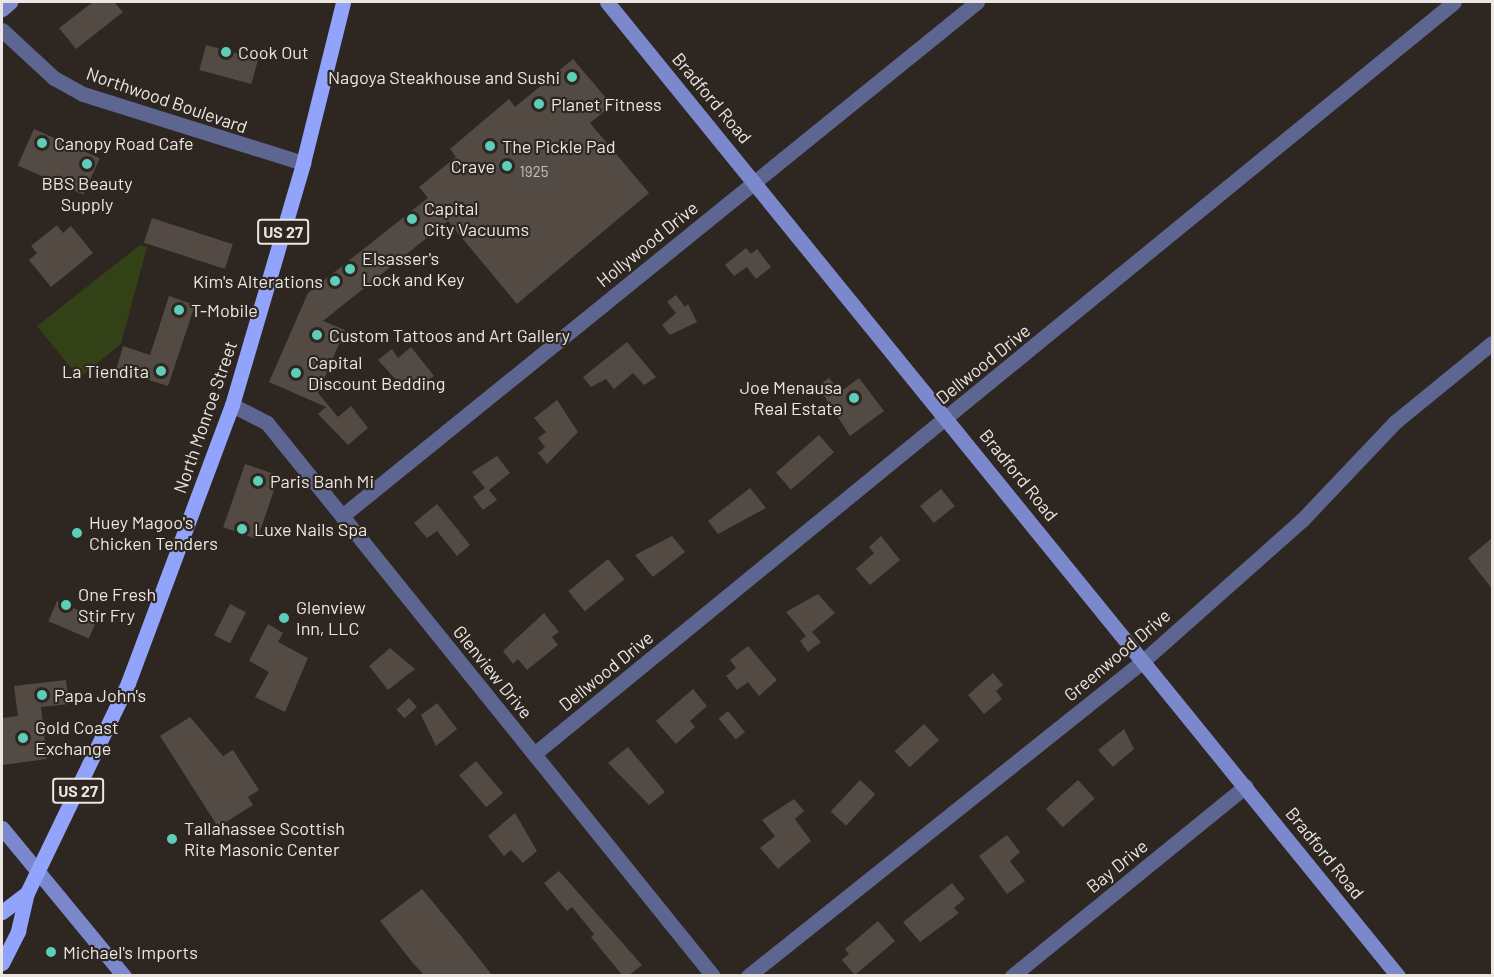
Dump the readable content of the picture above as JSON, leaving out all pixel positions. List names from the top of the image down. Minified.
{"streets":{"main road":["US 27","North Monroe Street"],"street":["Bradford Road","Northwood Boulevard","Hollywood Drive","Dellwood Drive","Greenwood Drive","Glenview Drive","Bay Drive"]},"crossings":[["Bradford Road","Hollywood Drive"],["Bradford Road","Dellwood Drive"],["Bradford Road","Greenwood Drive"],["Bradford Road","Bay Drive"],["Northwood Boulevard","North Monroe Street"],["Hollywood Drive","Glenview Drive"],["Dellwood Drive","Glenview Drive"],["North Monroe Street","Glenview Drive"]],"places":["Cook Out","Nagoya Steakhouse and Sushi","Planet Fitness","Canopy Road Cafe","The Pickle Pad","BBS Beauty Supply","Crave","Capital City Vacuums","Elsasser's Lock and Key","Kim's Alterations","T-Mobile","Custom Tattoos and Art Gallery","La Tiendita","Capital Discount Bedding","Joe Menausa Real Estate","Paris Banh Mi","Luxe Nails Spa","Huey Magoo's Chicken Tenders","One Fresh Stir Fry","Glenview Inn, LLC","Papa John's","Gold Coast Exchange","Tallahassee Scottish Rite Masonic Center","Michael's Imports"],"house_numbers":["1925"]}
